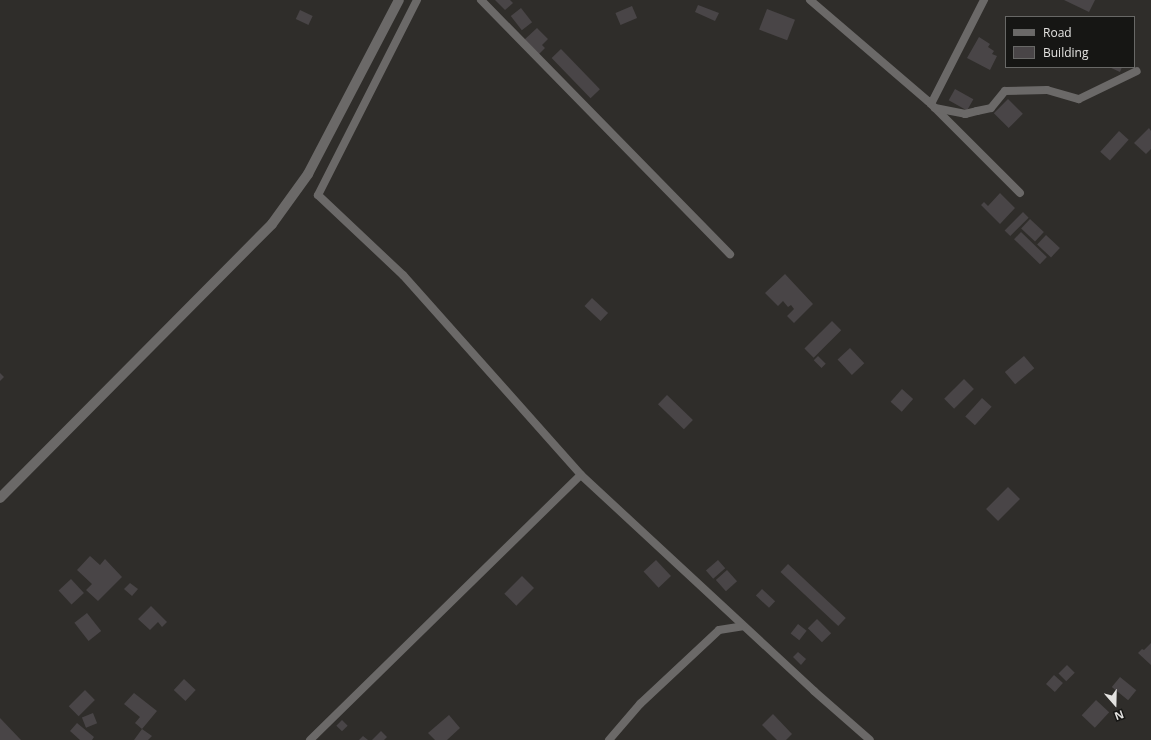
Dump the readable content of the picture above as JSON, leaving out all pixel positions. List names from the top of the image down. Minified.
{"legend":["Road","Building"],"north":"bottom"}
